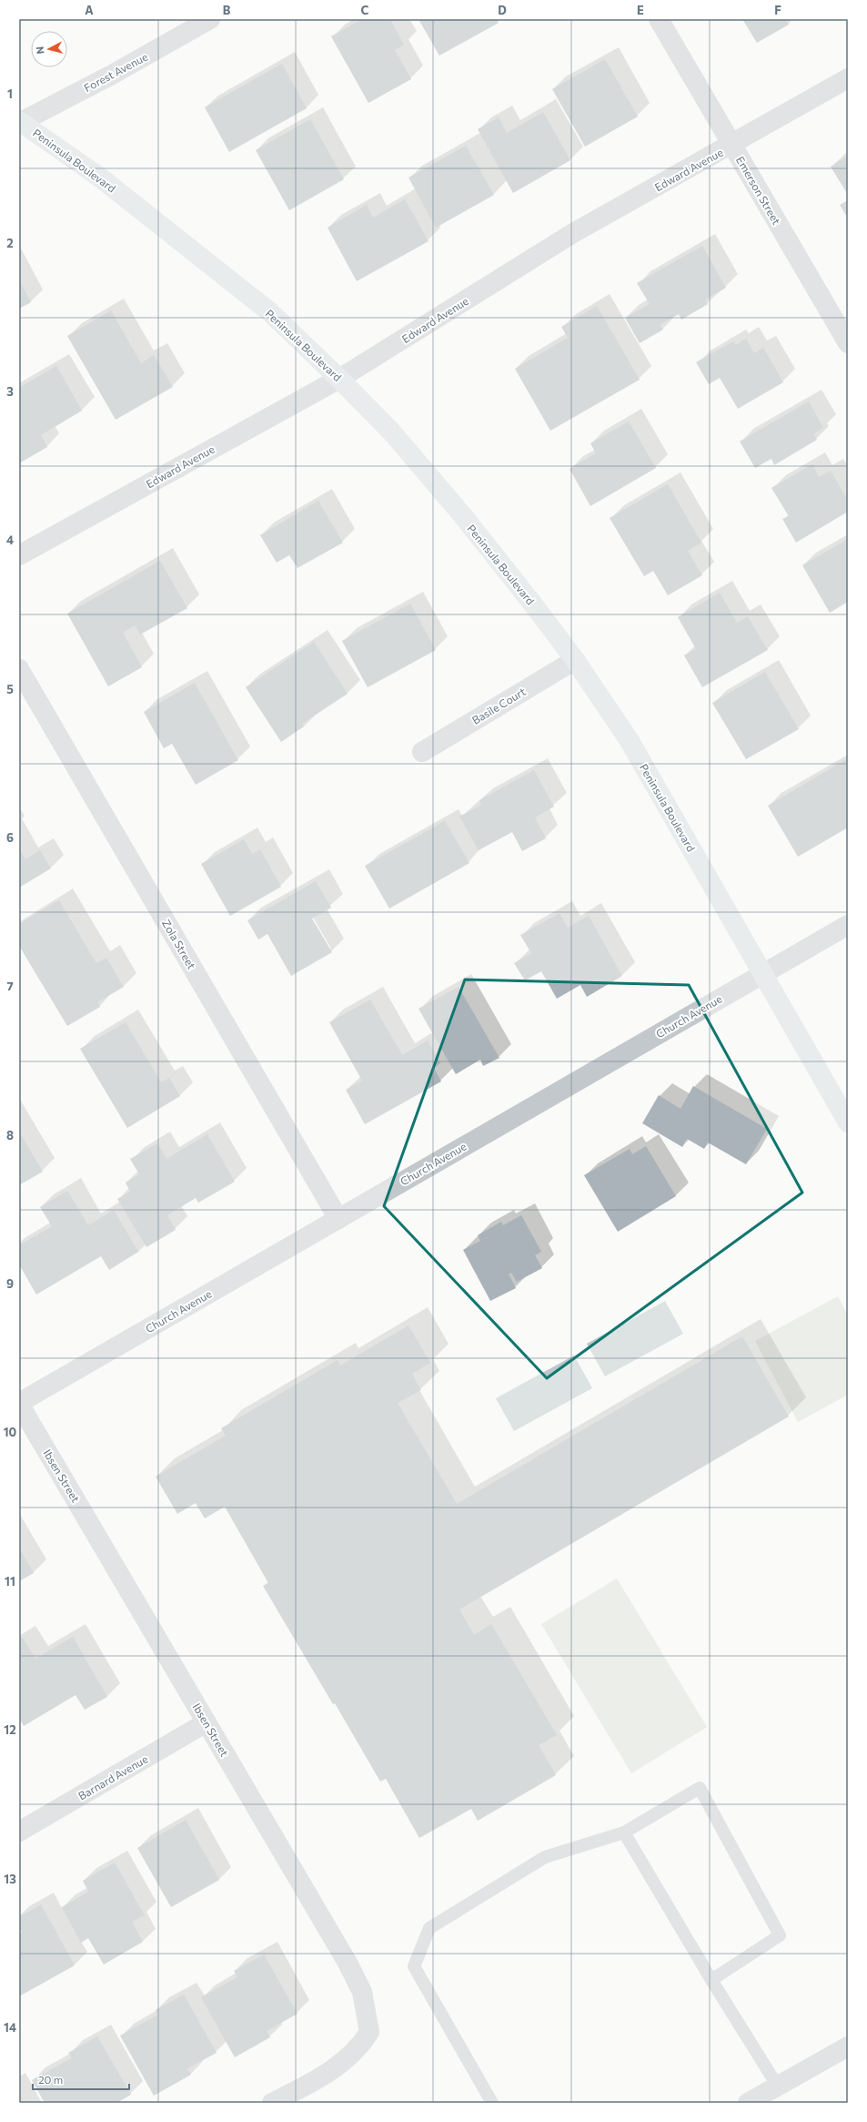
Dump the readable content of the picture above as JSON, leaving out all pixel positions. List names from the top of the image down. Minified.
{"streets":{"main road":["Peninsula Boulevard"],"street":["Forest Avenue","Edward Avenue","Emerson Street","Basile Court","Zola Street","Church Avenue","Ibsen Street","Barnard Avenue"]},"crossings":[["Forest Avenue","Peninsula Boulevard"],["Peninsula Boulevard","Edward Avenue"],["Peninsula Boulevard","Basile Court"],["Peninsula Boulevard","Church Avenue"],["Edward Avenue","Emerson Street"],["Zola Street","Church Avenue"],["Church Avenue","Ibsen Street"],["Ibsen Street","Barnard Avenue"]],"scale_bar":"20 m","north":"left","grid":{"columns":["A","B","C","D","E","F"],"rows":["1","2","3","4","5","6","7","8","9","10","11","12","13","14"]}}
